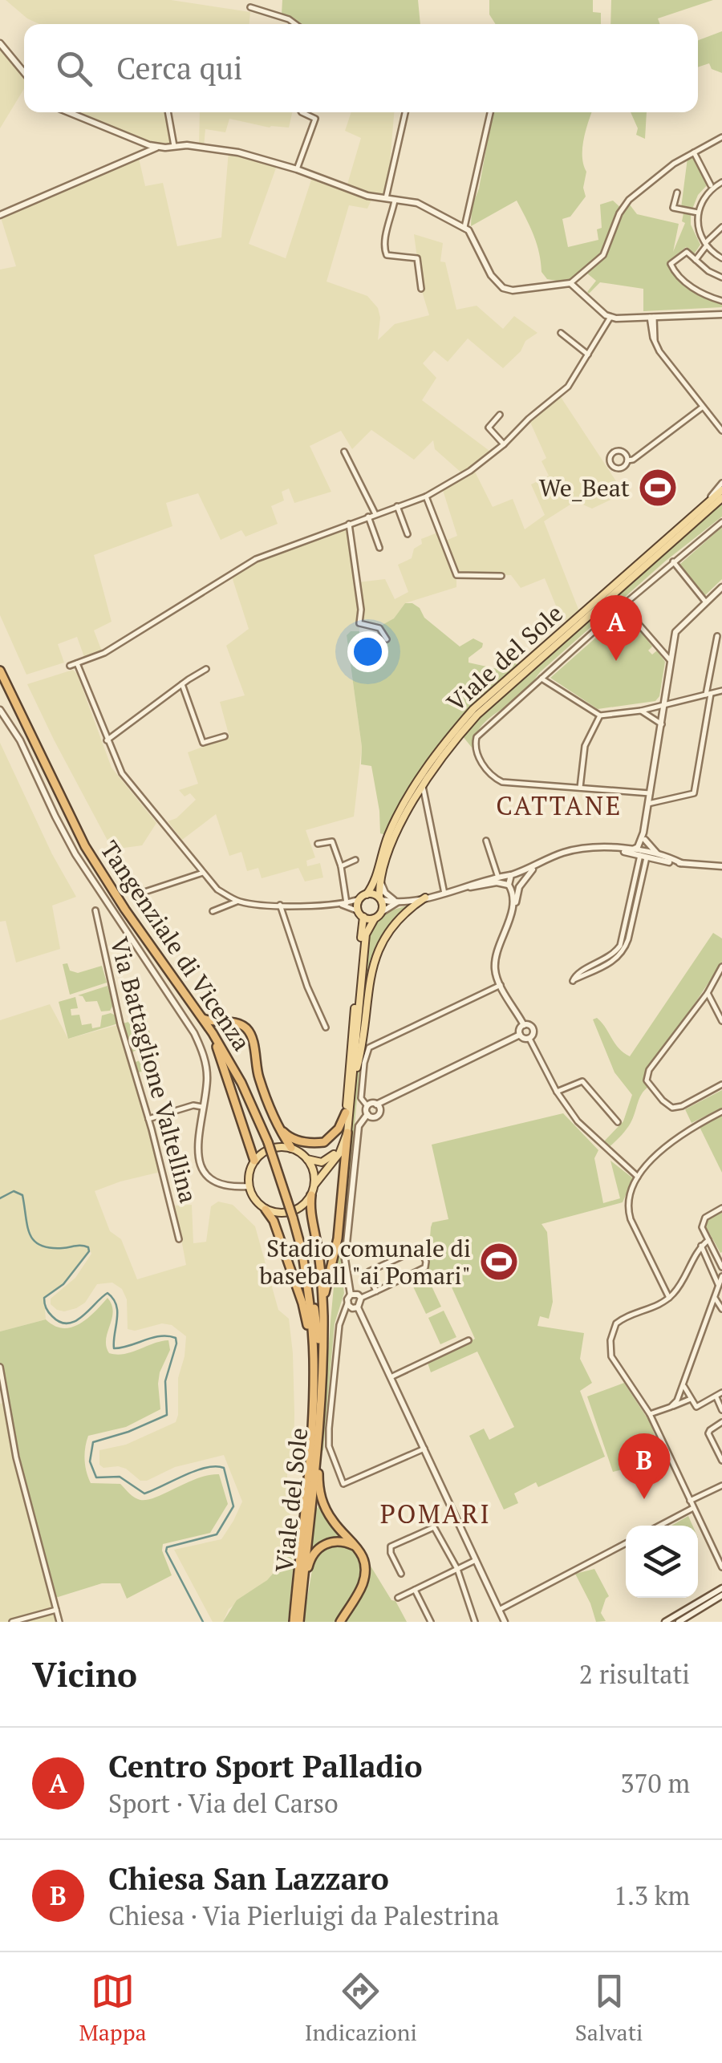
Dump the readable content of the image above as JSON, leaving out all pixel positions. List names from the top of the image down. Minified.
{"streets":{"highway":["Viale del Sole","Tangenziale di Vicenza"],"street":["Via Battaglione Valtellina"]},"crossings":[["Viale del Sole","Tangenziale di Vicenza"]],"districts":["CATTANE","POMARI"],"places":{"sports":["We_Beat","Stadio comunale di baseball \"ai Pomari\""]},"page":{"search":"Cerca qui","pins":["A","B"],"heading":["Vicino","2 risultati"],"list":[{"mark":"A","name":"Centro Sport Palladio","note":"Sport · Via del Carso","value":"370 m"},{"mark":"B","name":"Chiesa San Lazzaro","note":"Chiesa · Via Pierluigi da Palestrina","value":"1.3 km"}],"nav":["Mappa","Indicazioni","Salvati"]}}
